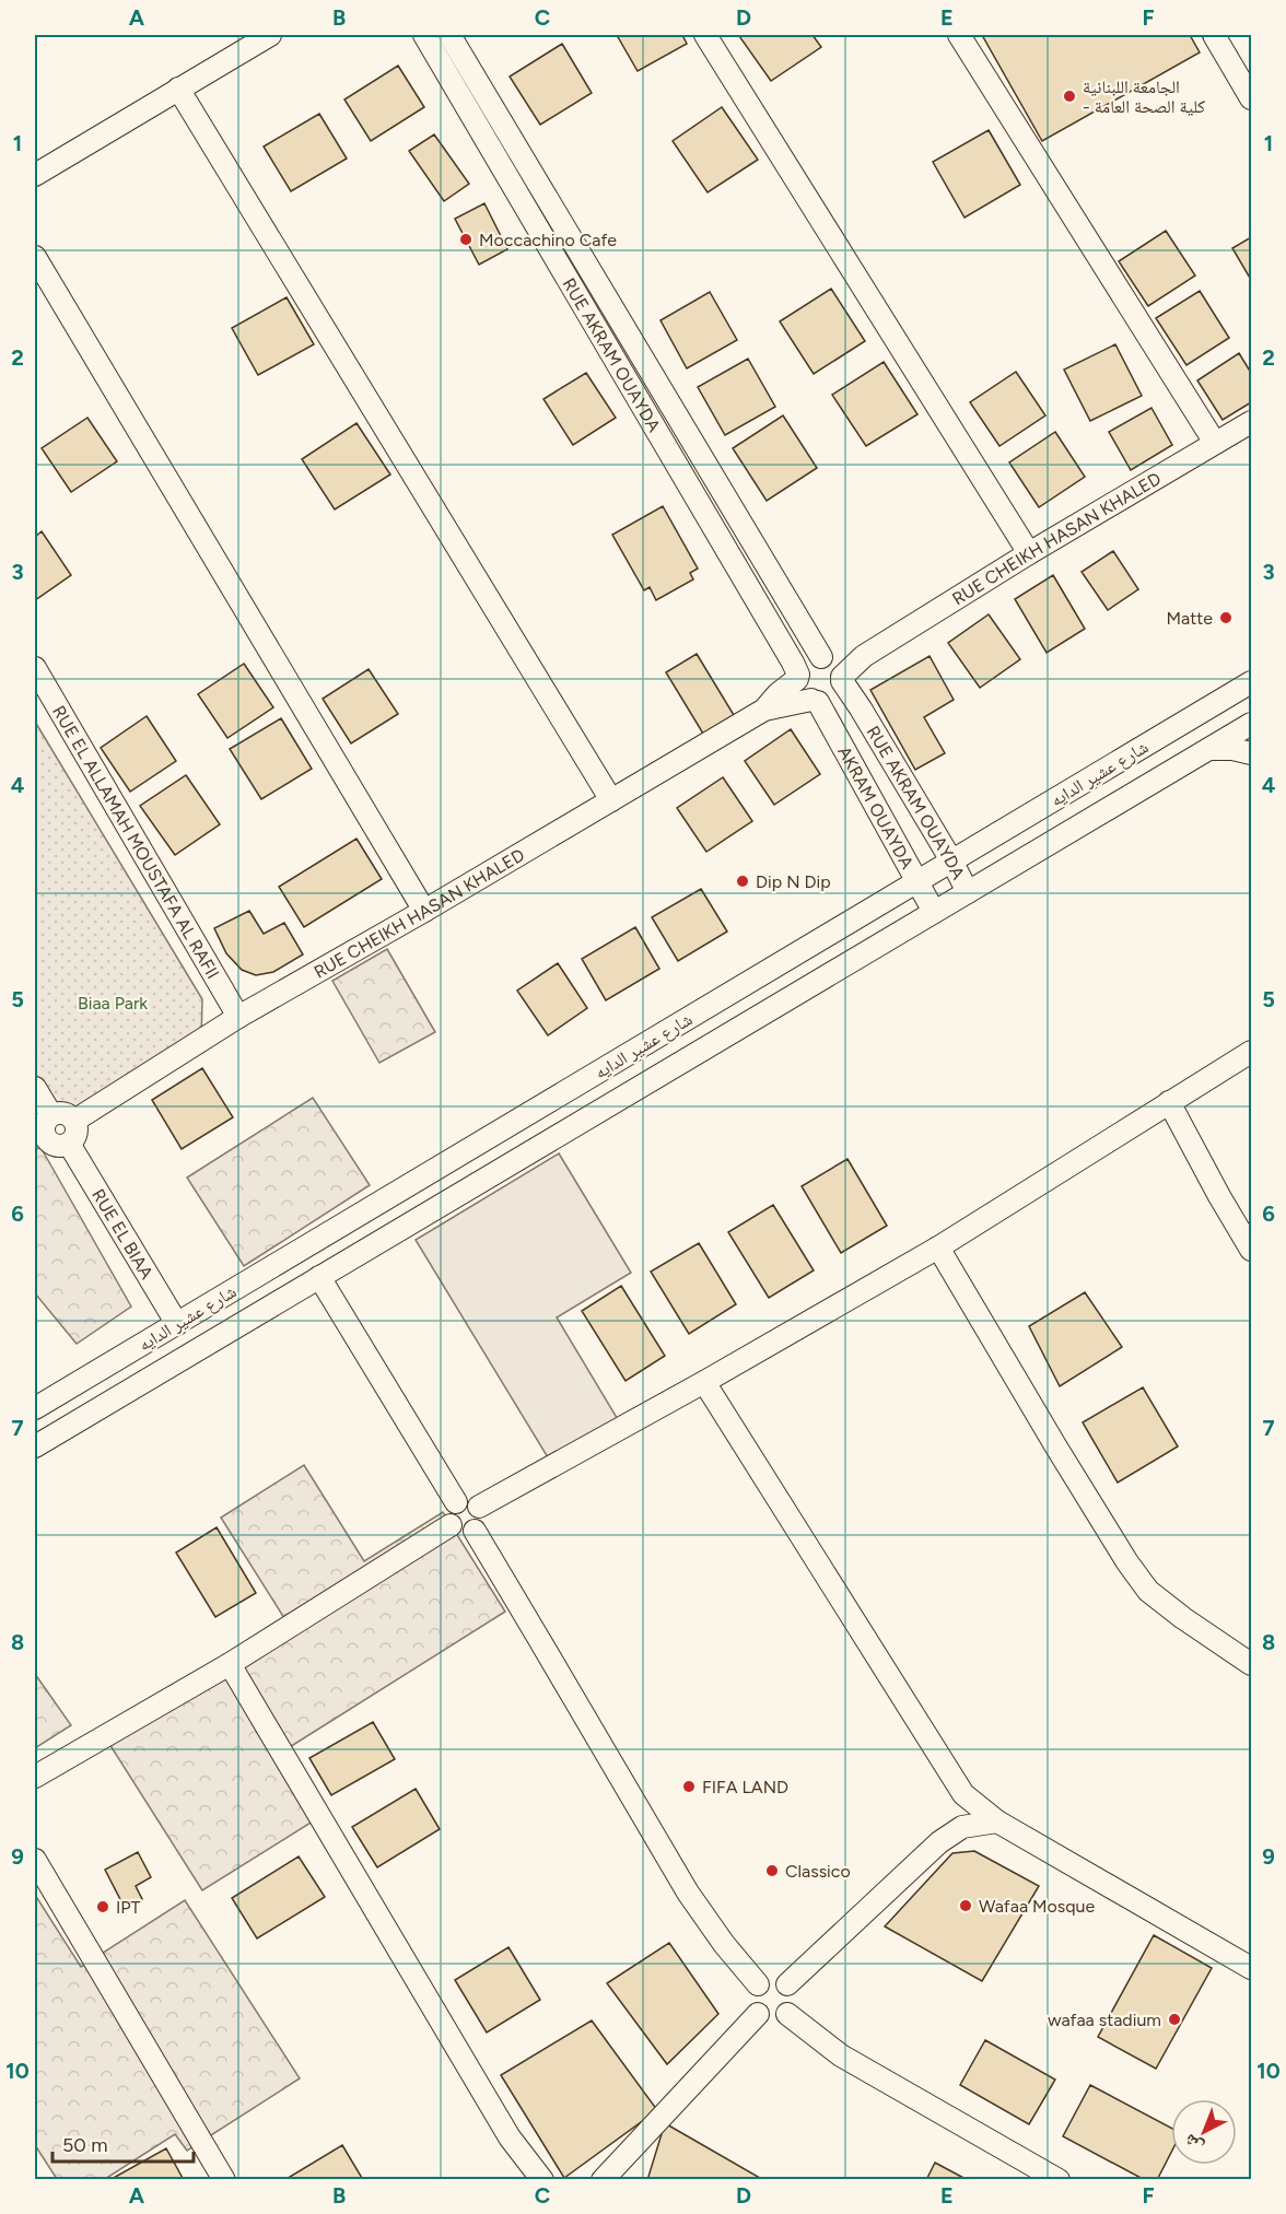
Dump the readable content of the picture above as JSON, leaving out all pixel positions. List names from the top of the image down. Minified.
{"streets":{"street":["RUE AKRAM OUAYDA","RUE CHEIKH HASAN KHALED","شارع عشير الدايه","AKRAM OUAYDA","RUE EL ALLAMAH MOUSTAFA AL RAFII","RUE EL BIAA"]},"crossings":[["RUE AKRAM OUAYDA","RUE CHEIKH HASAN KHALED"],["RUE AKRAM OUAYDA","شارع عشير الدايه"],["RUE AKRAM OUAYDA","AKRAM OUAYDA"],["RUE CHEIKH HASAN KHALED","AKRAM OUAYDA"],["RUE CHEIKH HASAN KHALED","RUE EL ALLAMAH MOUSTAFA AL RAFII"],["RUE CHEIKH HASAN KHALED","RUE EL BIAA"],["شارع عشير الدايه","AKRAM OUAYDA"],["شارع عشير الدايه","RUE EL BIAA"]],"parks":["Biaa Park"],"places":["الجامعة اللبنانية - كلية الصحة العامة","Moccachino Cafe","Matte","Dip N Dip","FIFA LAND","Classico","Wafaa Mosque","IPT","wafaa stadium"],"scale_bar":"50 m","north":"bottom left","grid":{"columns":["A","B","C","D","E","F"],"rows":["1","2","3","4","5","6","7","8","9","10"]}}
